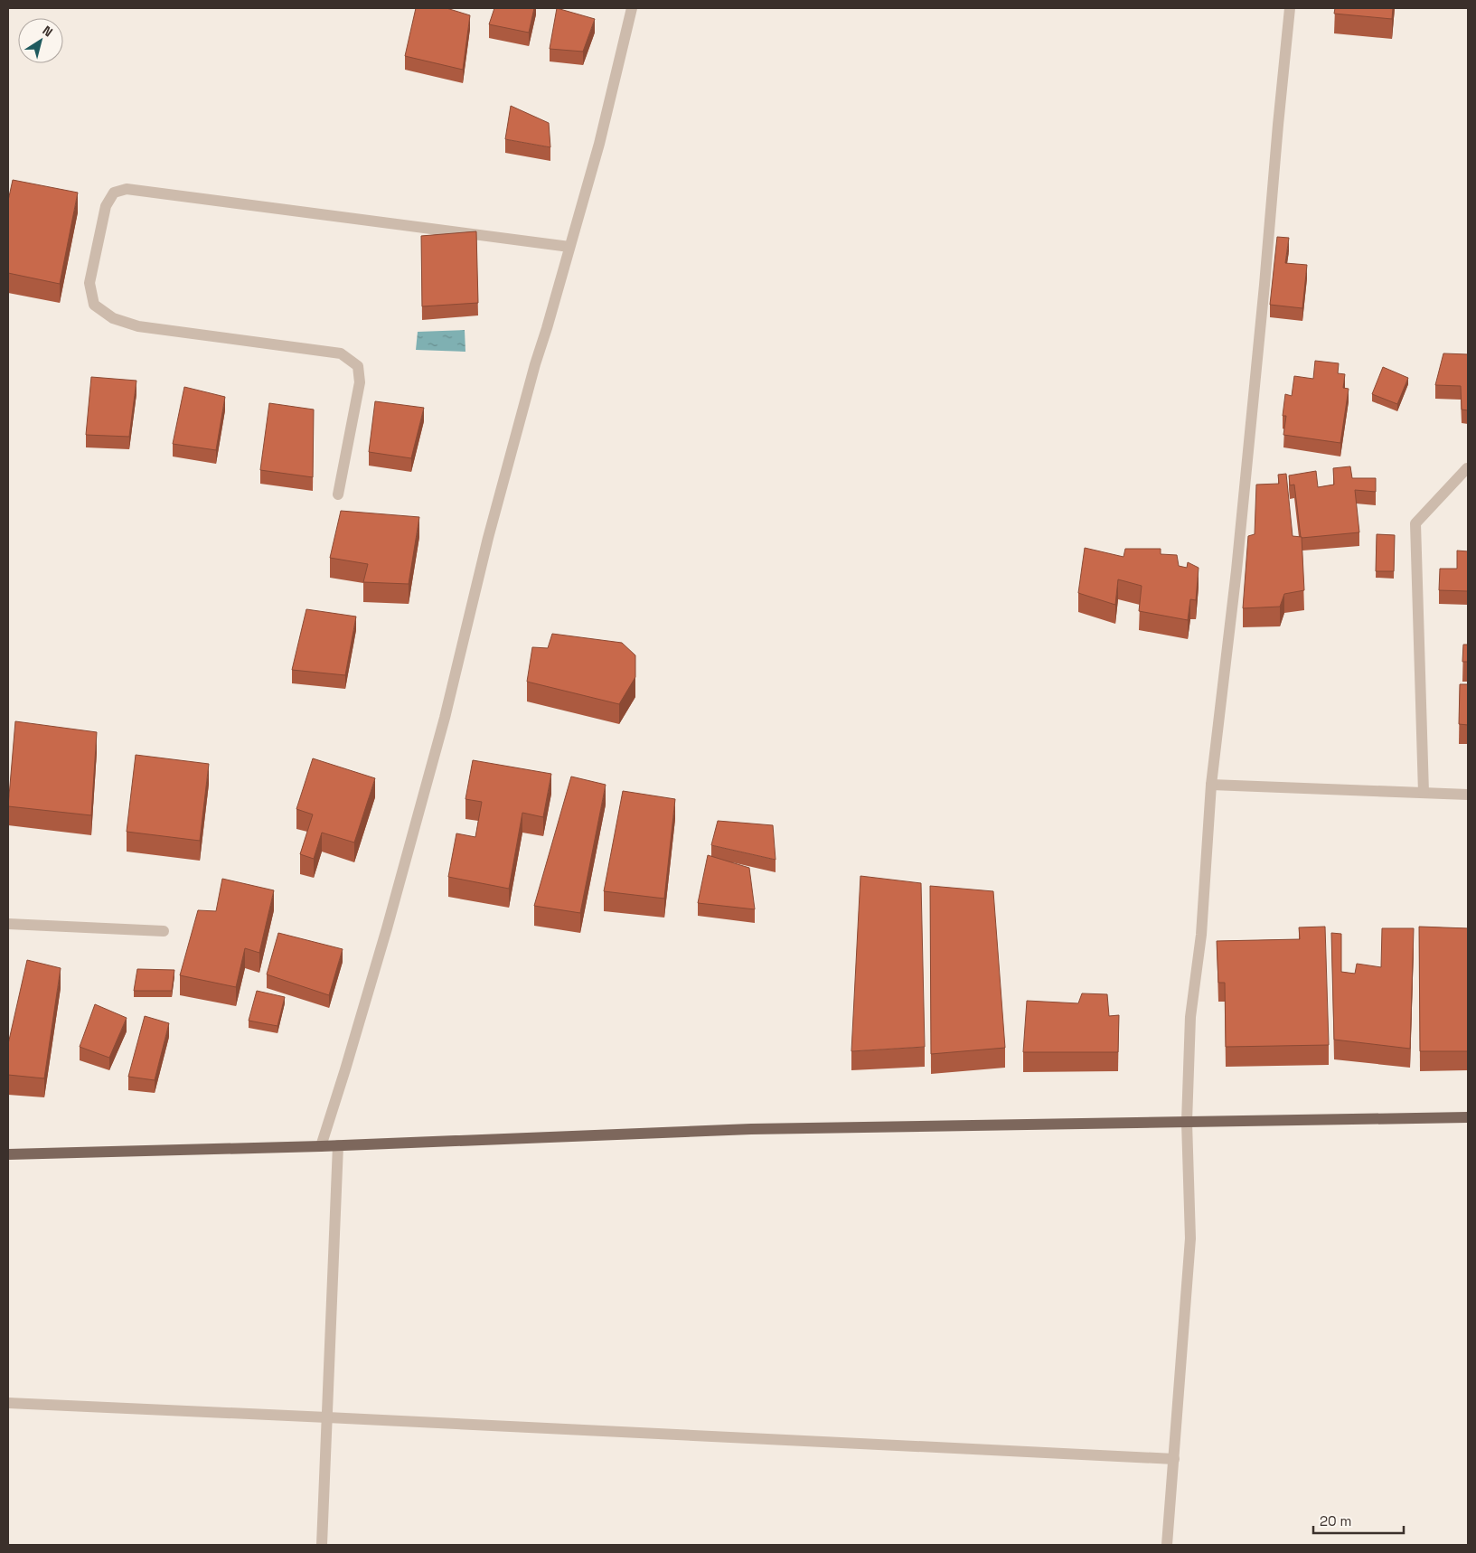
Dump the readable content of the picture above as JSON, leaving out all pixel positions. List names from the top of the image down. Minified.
{"scale_bar":"20 m","north":"top right"}
